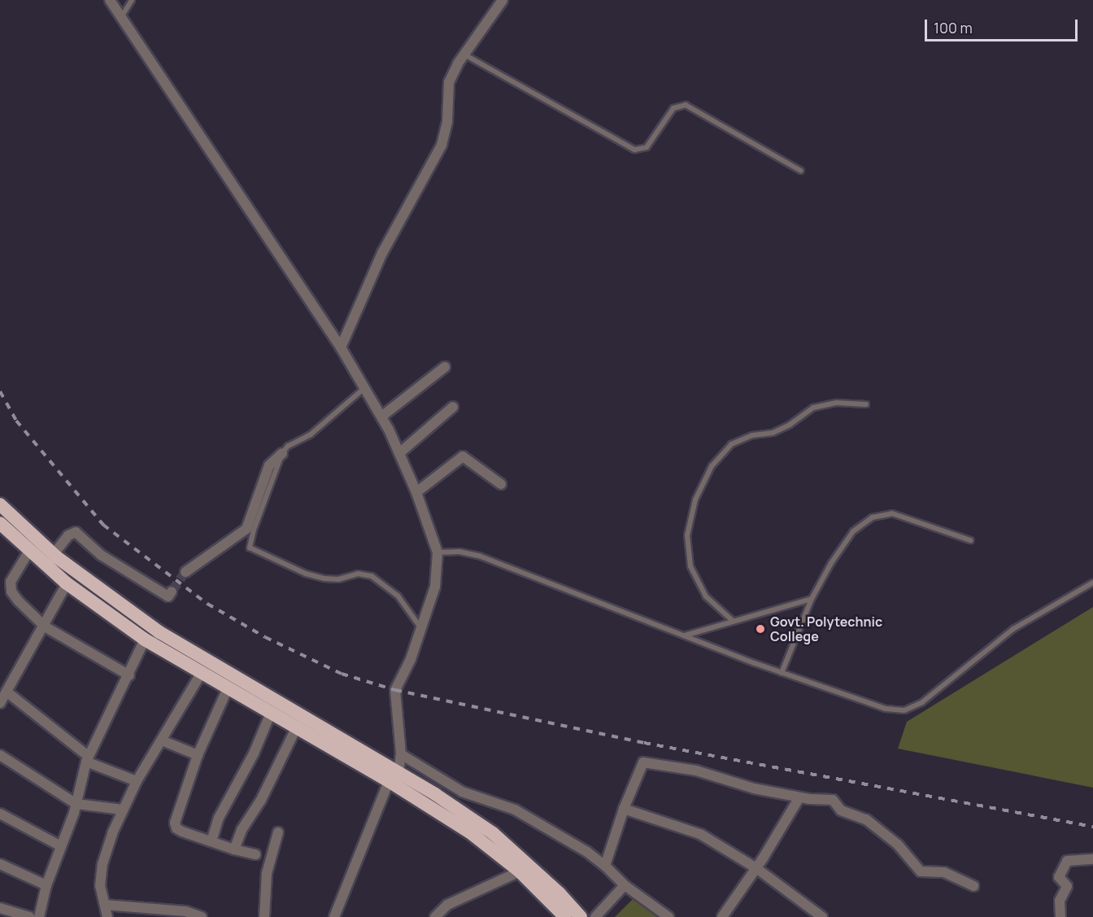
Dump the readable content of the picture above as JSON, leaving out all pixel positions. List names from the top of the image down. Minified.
{"places":["Govt. Polytechnic College"],"scale_bar":"100 m"}
